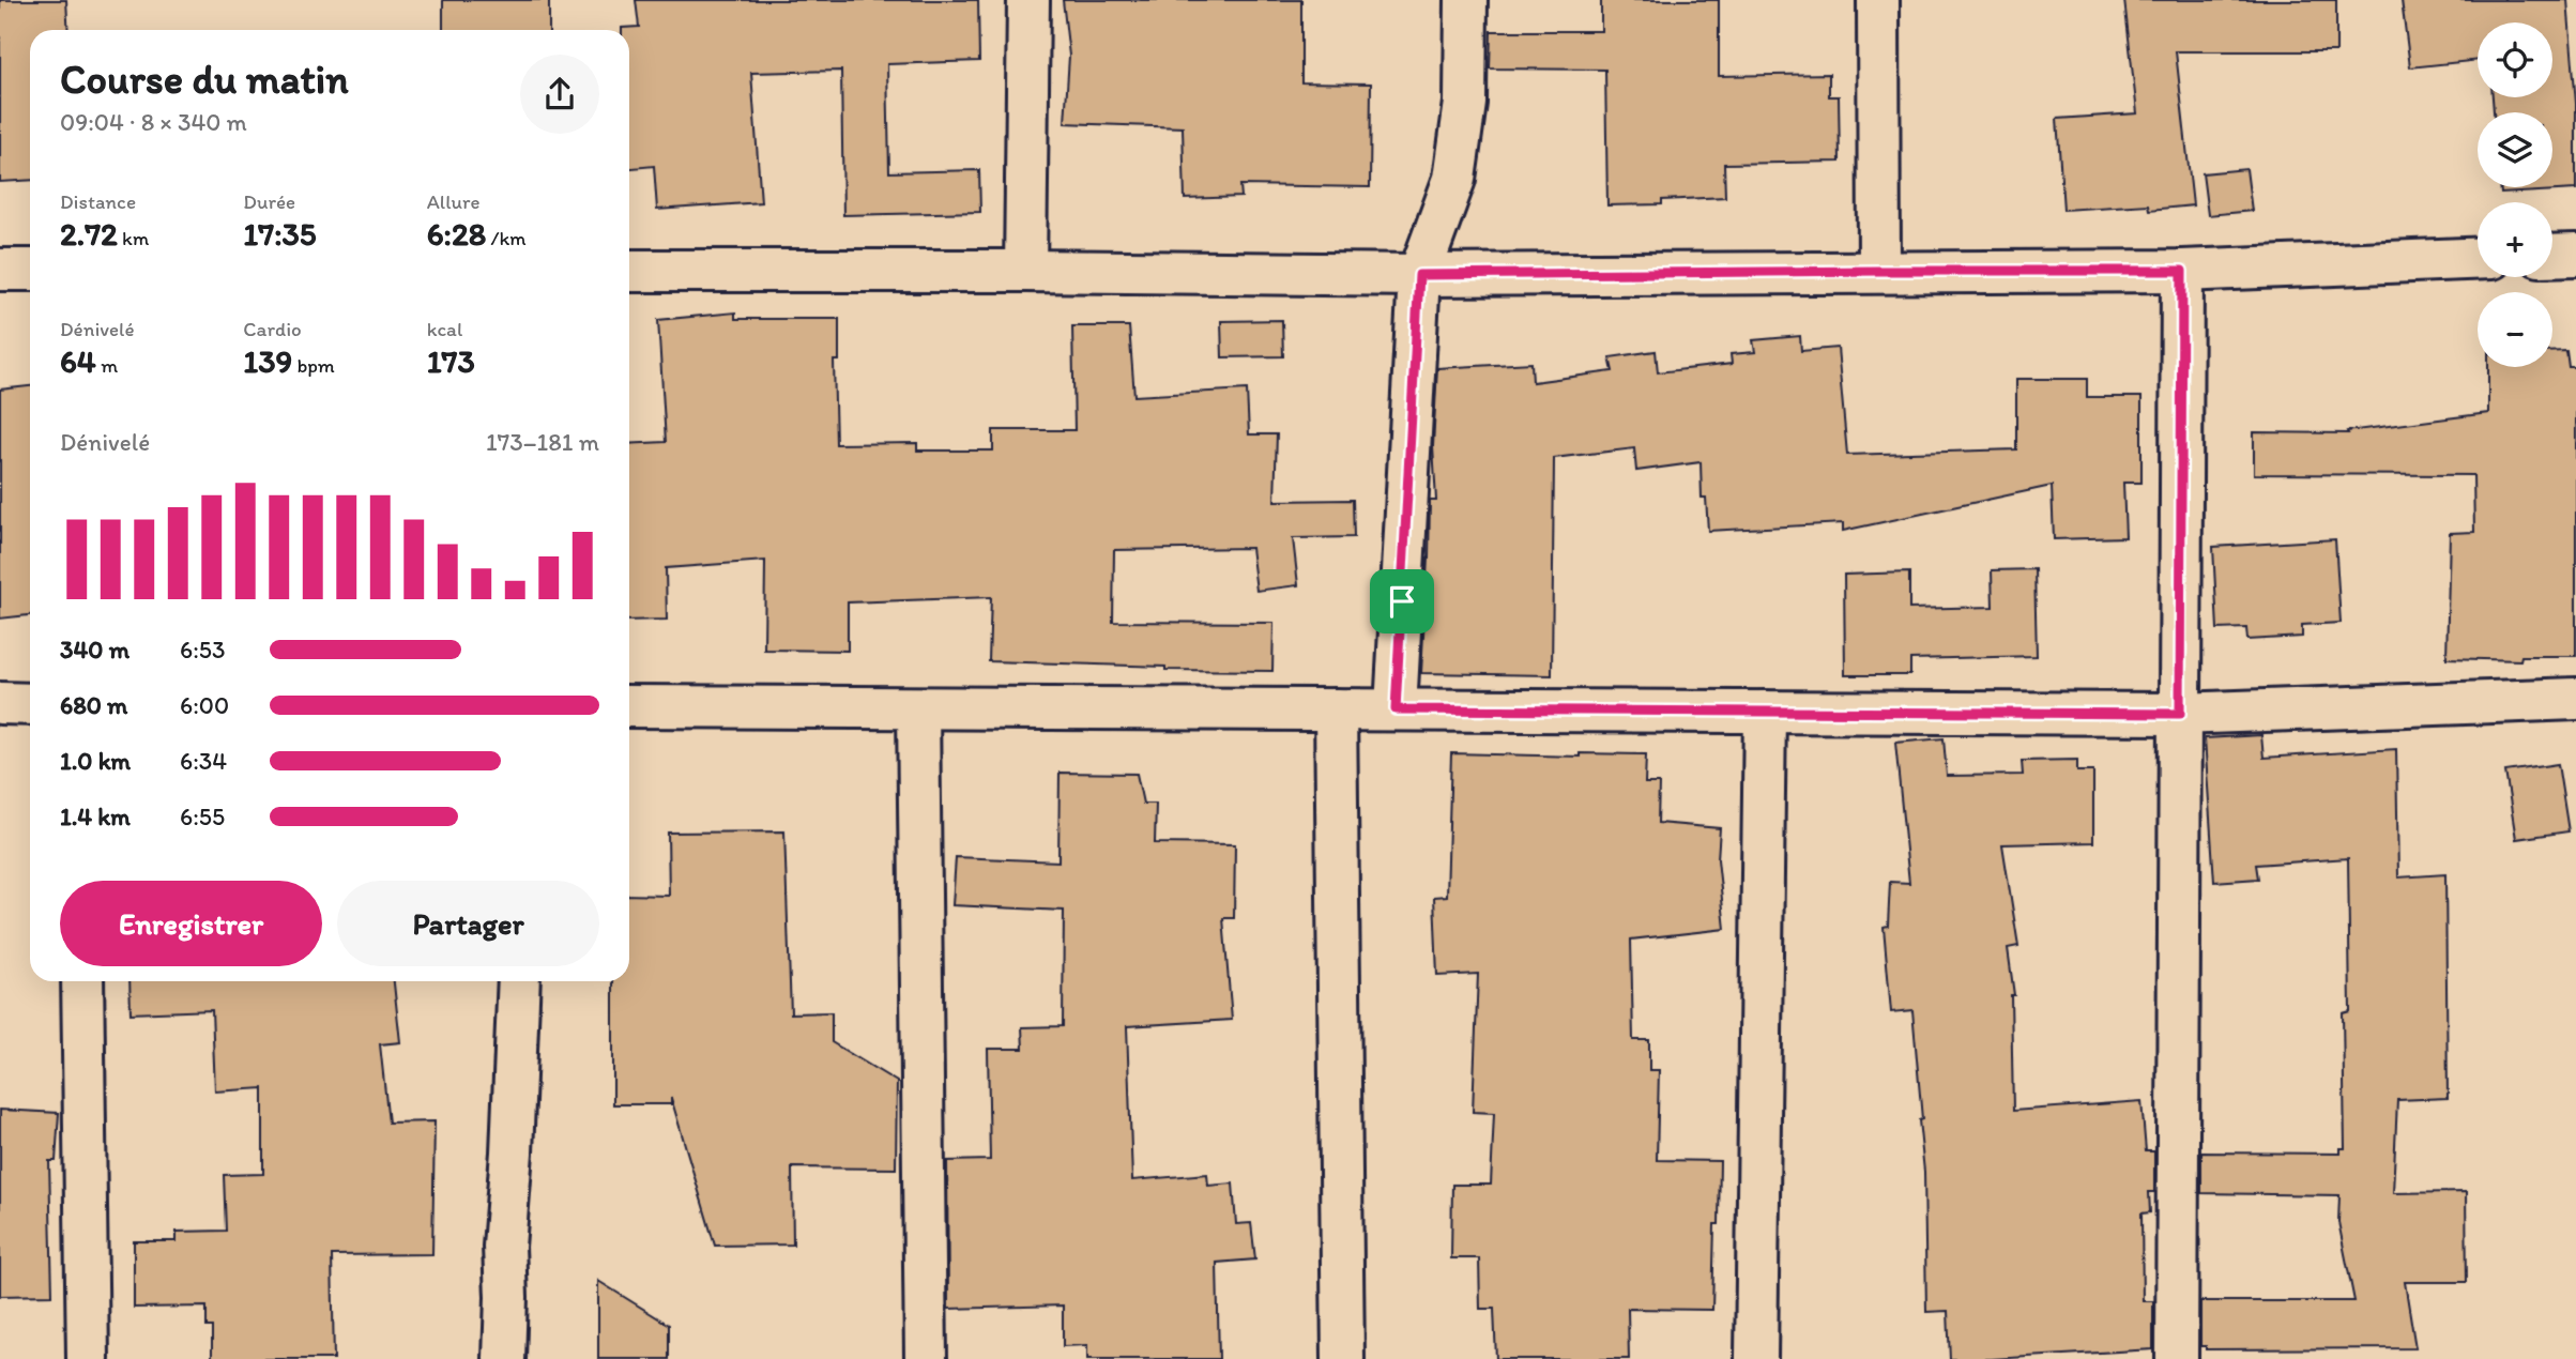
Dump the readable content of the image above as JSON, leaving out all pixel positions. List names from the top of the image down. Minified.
{"page":{"map_buttons":["+","−"],"heading":["Course du matin","09:04 · 8 × 340 m"],"stats":[["Distance","2.72 km"],["Durée","17:35"],["Allure","6:28 /km"],["Dénivelé","64 m"],["Cardio","139 bpm"],["kcal","173"]],"chart":["Dénivelé","173–181 m"],"list":[{"name":"340 m","note":"6:53"},{"name":"680 m","note":"6:00"},{"name":"1.0 km","note":"6:34"},{"name":"1.4 km","note":"6:55"}],"buttons":["Enregistrer","Partager"]}}
